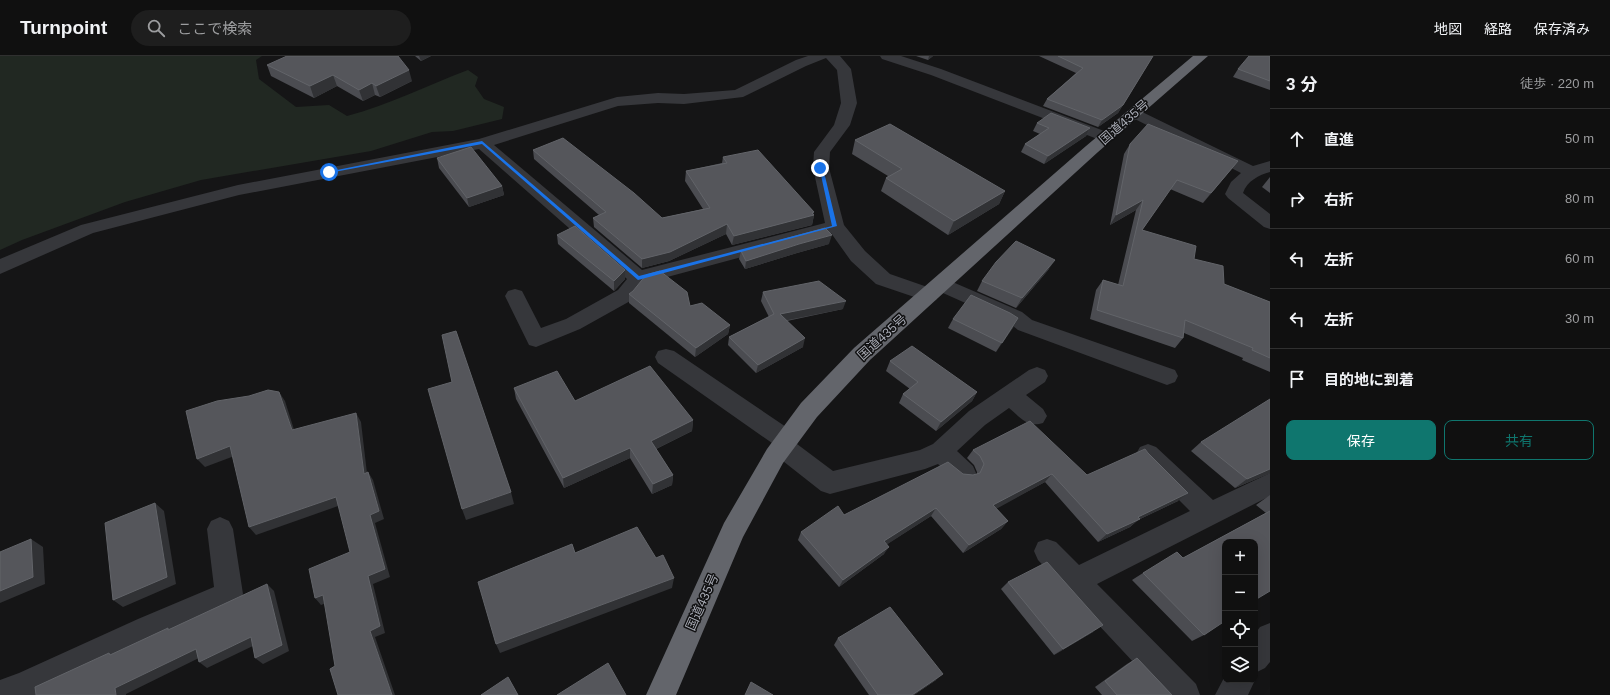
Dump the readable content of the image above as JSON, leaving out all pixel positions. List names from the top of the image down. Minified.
{"streets":{"highway":["国道435号"]},"page":{"header":"Turnpoint","search":"ここで検索","nav":["地図","経路","保存済み"],"heading":["3 分","徒歩 · 220 m"],"list":[["直進","50 m"],["右折","80 m"],["左折","60 m"],["左折","30 m"],"目的地に到着"],"buttons":["保存","共有"],"map_buttons":["+","−"]}}
